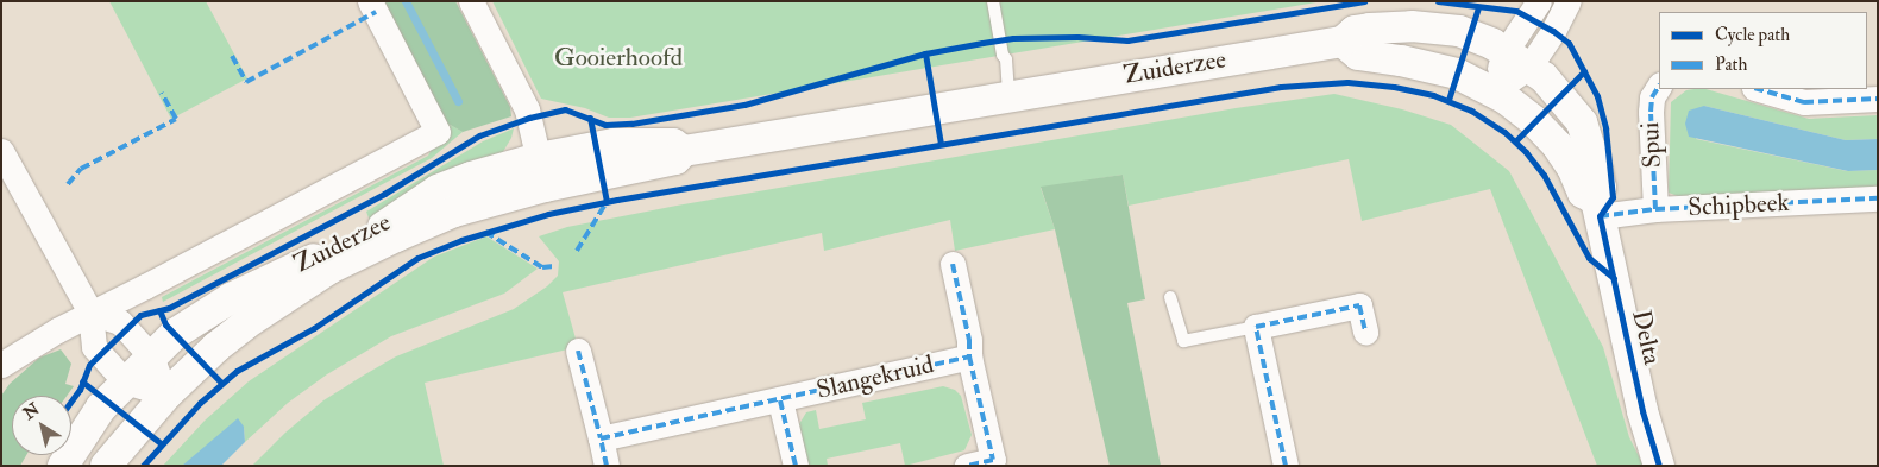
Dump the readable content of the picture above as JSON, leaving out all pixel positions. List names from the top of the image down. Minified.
{"streets":{"street":["Zuiderzee","Spui","Schipbeek","Delta","Slangekruid"]},"crossings":[["Zuiderzee","Delta"],["Spui","Schipbeek"],["Schipbeek","Delta"]],"parks":["Gooierhoofd"],"legend":["Cycle path","Path"],"north":"top left"}
